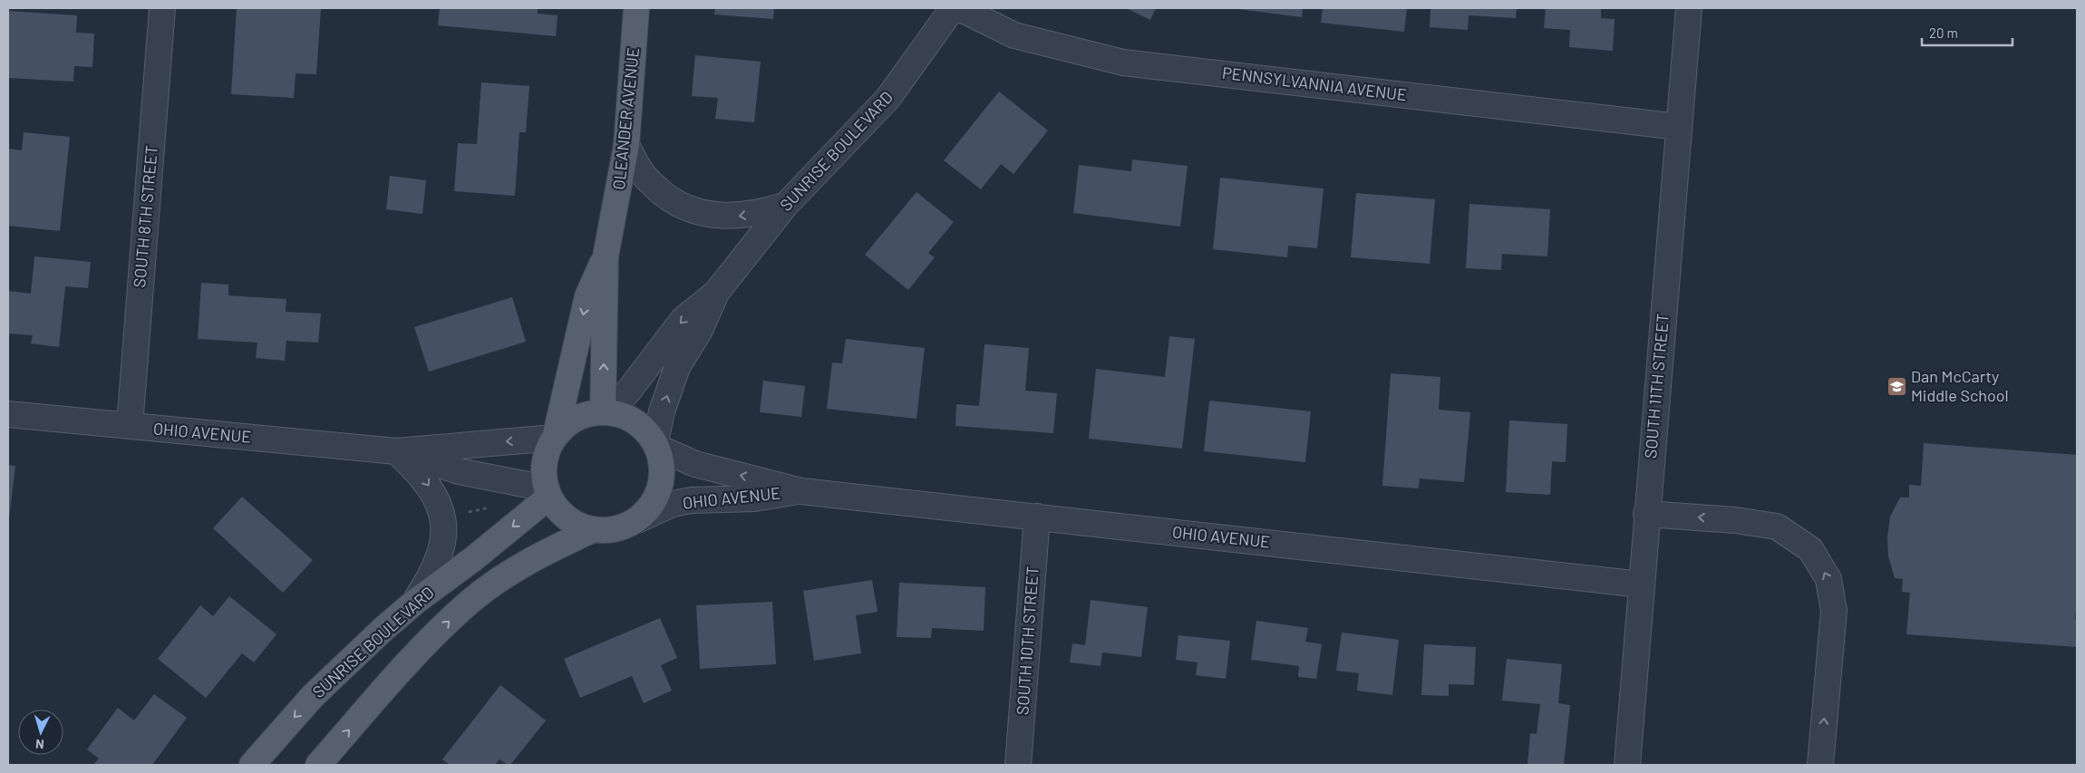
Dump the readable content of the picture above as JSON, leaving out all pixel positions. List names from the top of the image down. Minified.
{"streets":{"main road":["OLEANDER AVENUE","SUNRISE BOULEVARD"],"street":["PENNSYLVANNIA AVENUE","SOUTH 8TH STREET","SOUTH 11TH STREET","OHIO AVENUE","SOUTH 10TH STREET"]},"crossings":[["PENNSYLVANNIA AVENUE","SOUTH 11TH STREET"],["OLEANDER AVENUE","SUNRISE BOULEVARD"],["OLEANDER AVENUE","OHIO AVENUE"],["SUNRISE BOULEVARD","OHIO AVENUE"],["SOUTH 8TH STREET","OHIO AVENUE"],["SOUTH 11TH STREET","OHIO AVENUE"],["OHIO AVENUE","SOUTH 10TH STREET"]],"places":{"school or university":["Dan McCarty Middle School"]},"scale_bar":"20 m","north":"bottom"}
